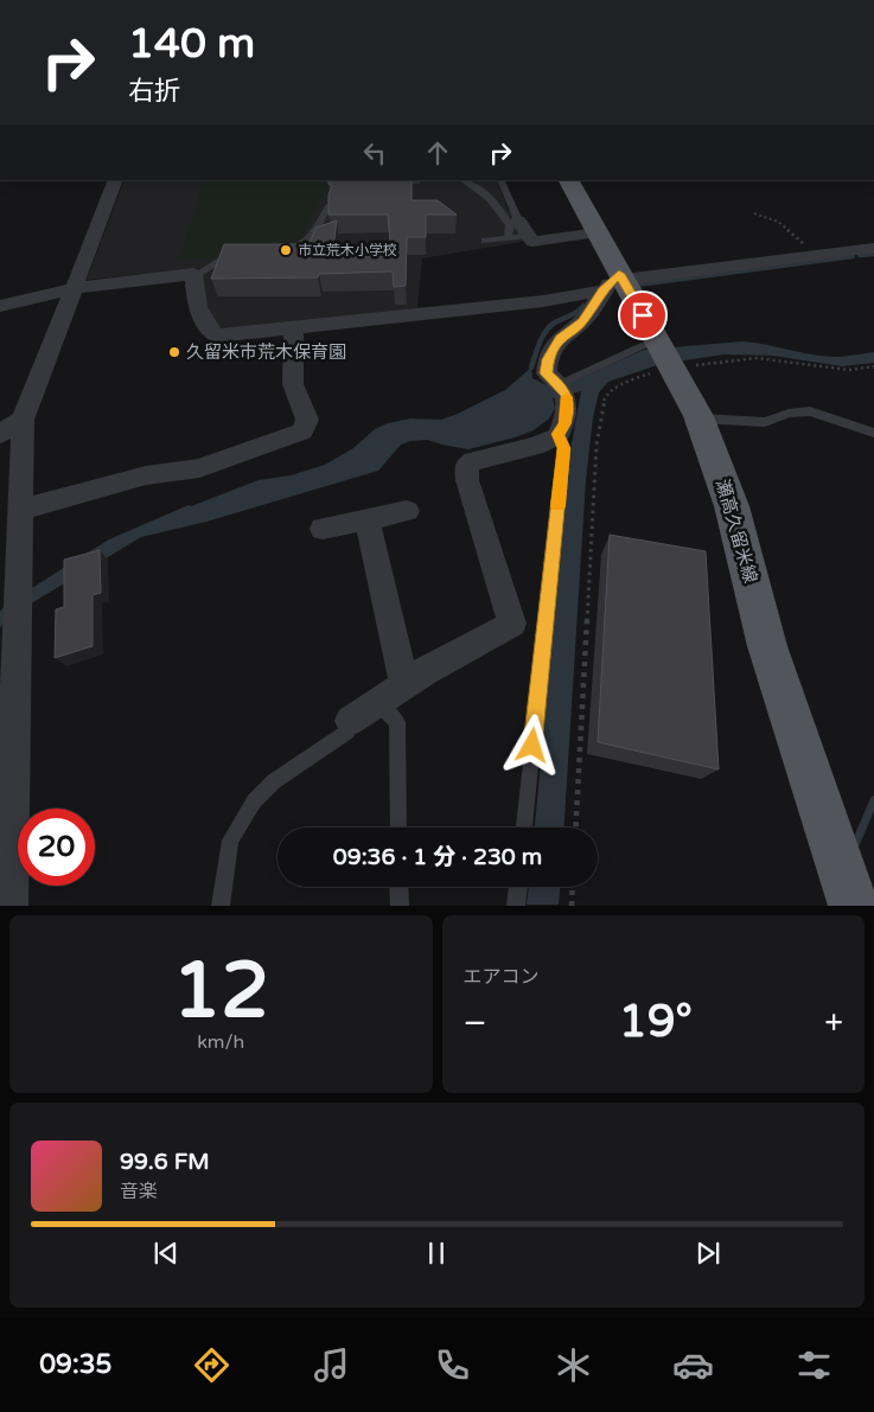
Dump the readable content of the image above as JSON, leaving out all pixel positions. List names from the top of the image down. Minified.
{"streets":{"main road":["瀬高久留米線"]},"places":["市立荒木小学校","久留米市荒木保育園"],"page":{"turn":["140 m","右折"],"limit":"20","trip":"09:36 · 1 分 · 230 m","tile":[["12","km/h"],"エアコン"],"heat":["−","19°","+"],"song":["99.6 FM","音楽"],"tabs":"09:35"}}
